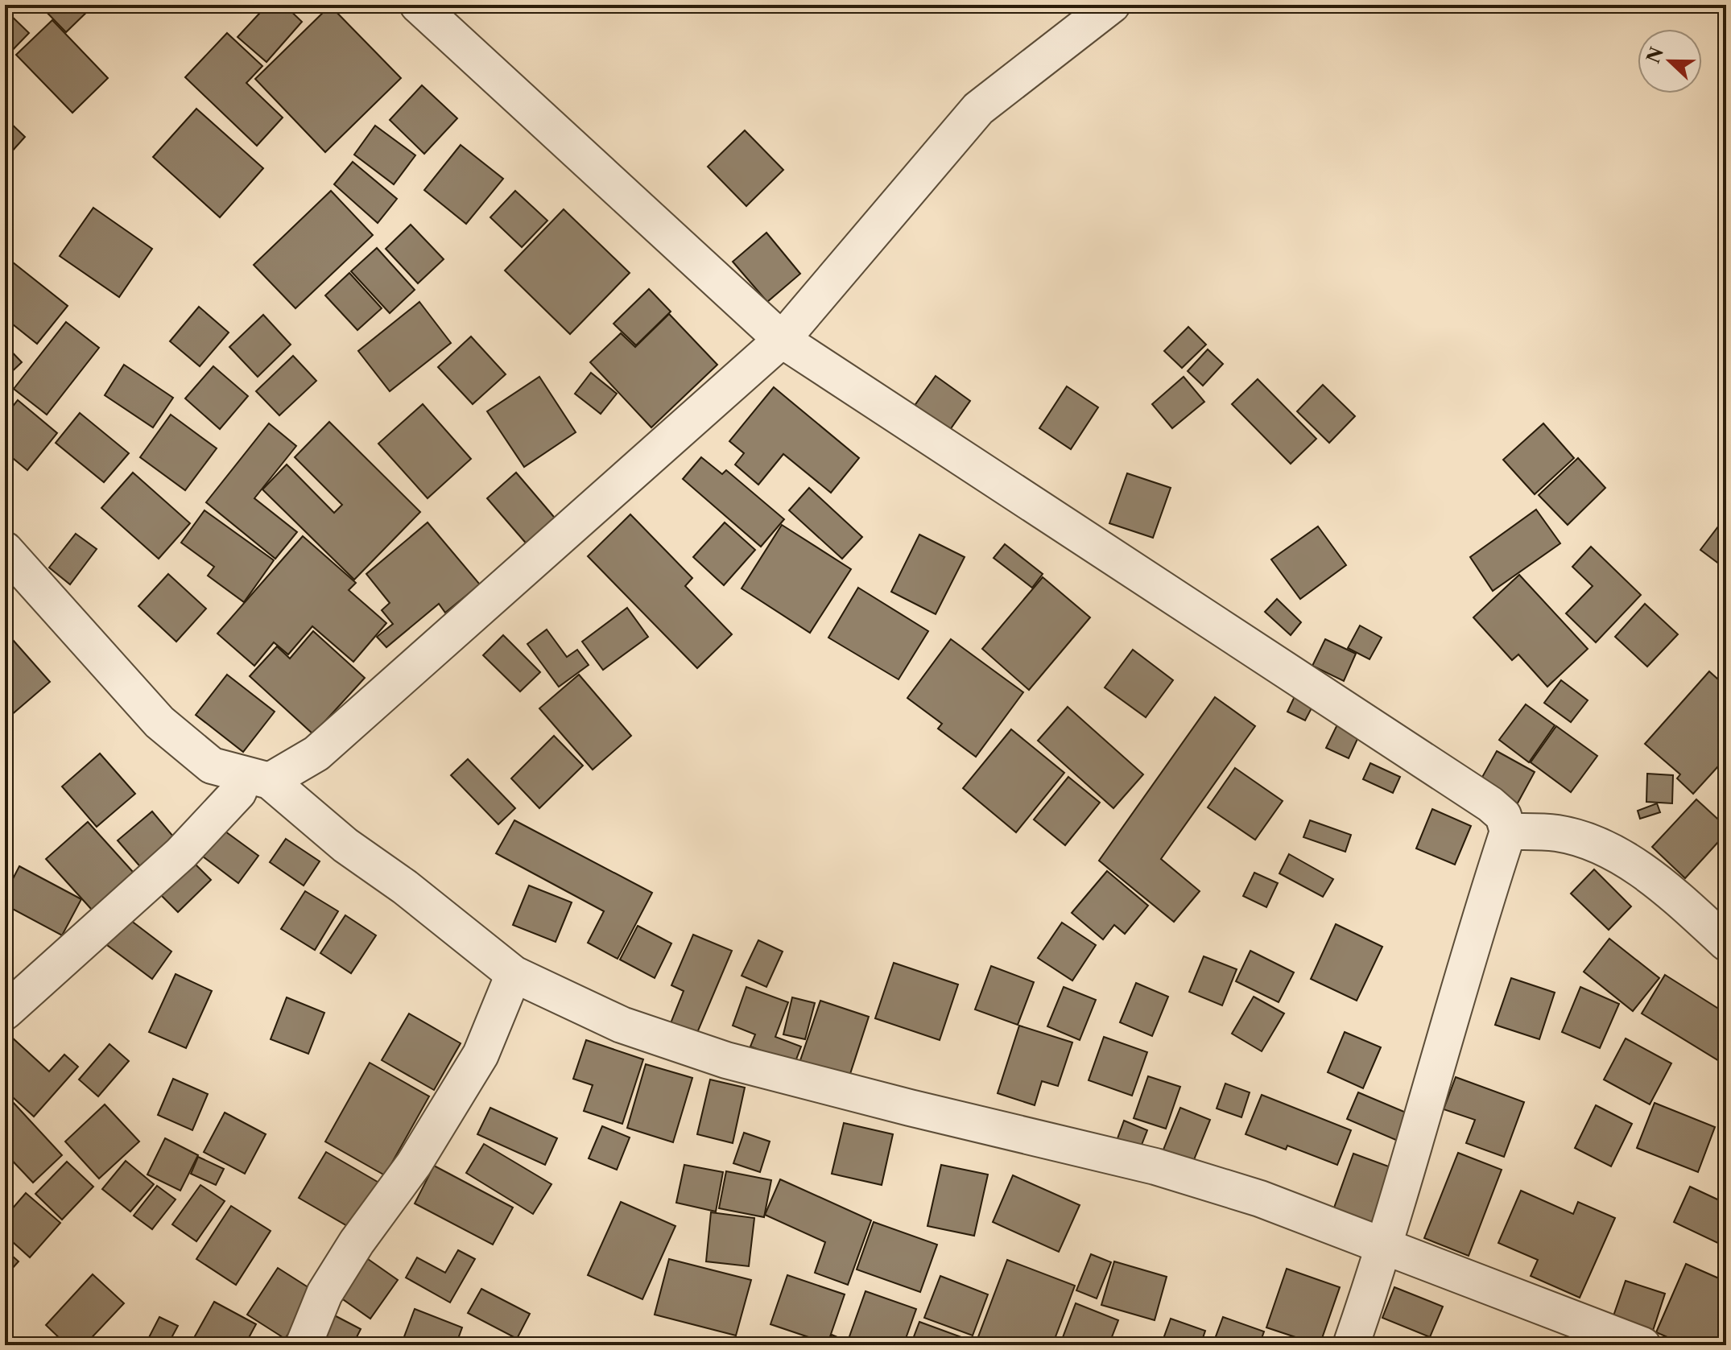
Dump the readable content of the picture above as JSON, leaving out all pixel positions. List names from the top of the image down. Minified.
{"north":"left"}
